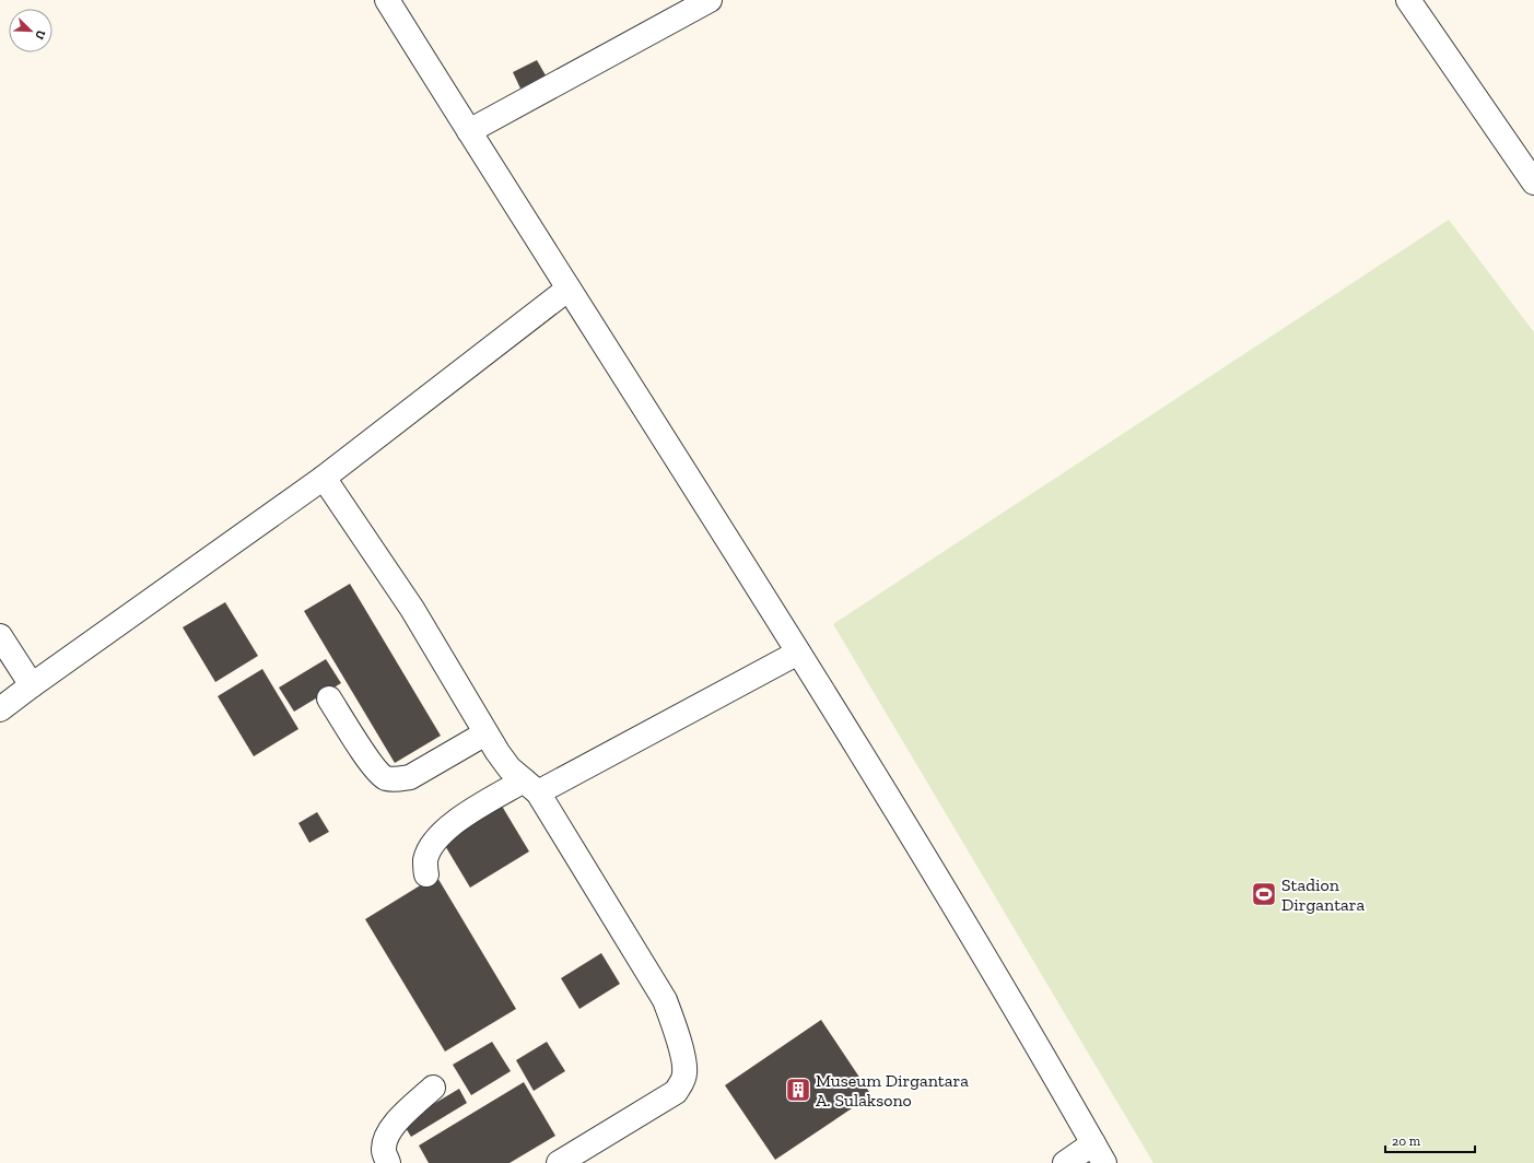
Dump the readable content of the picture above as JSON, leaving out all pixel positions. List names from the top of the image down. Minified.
{"places":{"sports":["Stadion Dirgantara"],"building":["Museum Dirgantara A. Sulaksono"]},"scale_bar":"20 m","north":"bottom right"}
